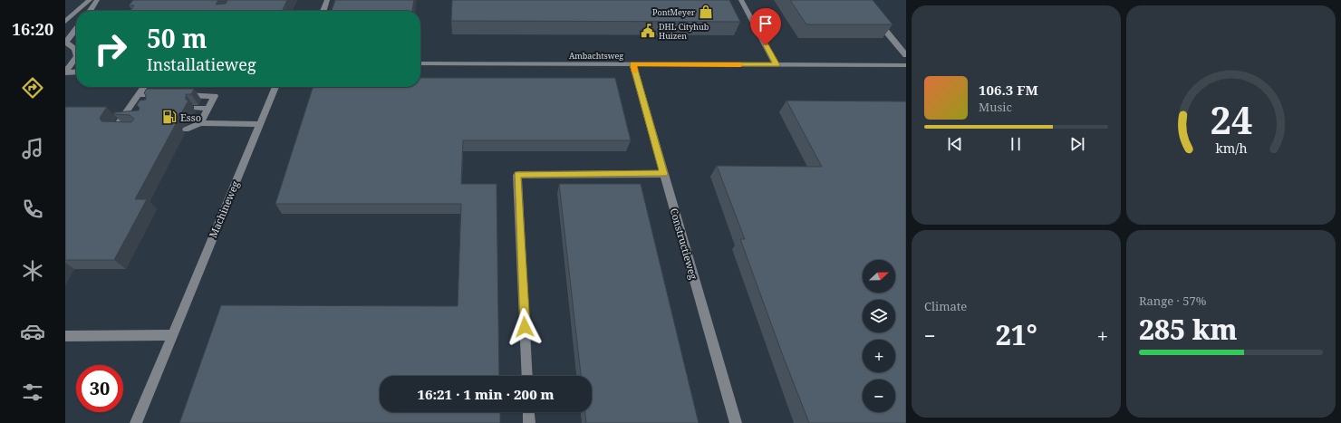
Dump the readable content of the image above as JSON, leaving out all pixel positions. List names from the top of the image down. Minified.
{"streets":{"street":["Ambachtsweg","Machineweg","Constructieweg"]},"crossings":[["Ambachtsweg","Constructieweg"]],"places":{"shop":["PontMeyer"],"public building":["DHL Cityhub Huizen"],"fuel station":["Esso"]},"north":"right","page":{"tabs":"16:20","turn":["50 m","Installatieweg"],"song":["106.3 FM","Music"],"tile":["Climate",["Range · 57%","285 km"]],"map_buttons":["+","−"],"heat":["−","21°","+"],"limit":"30","trip":"16:21 · 1 min · 200 m","gauge":["24","km/h"]}}
